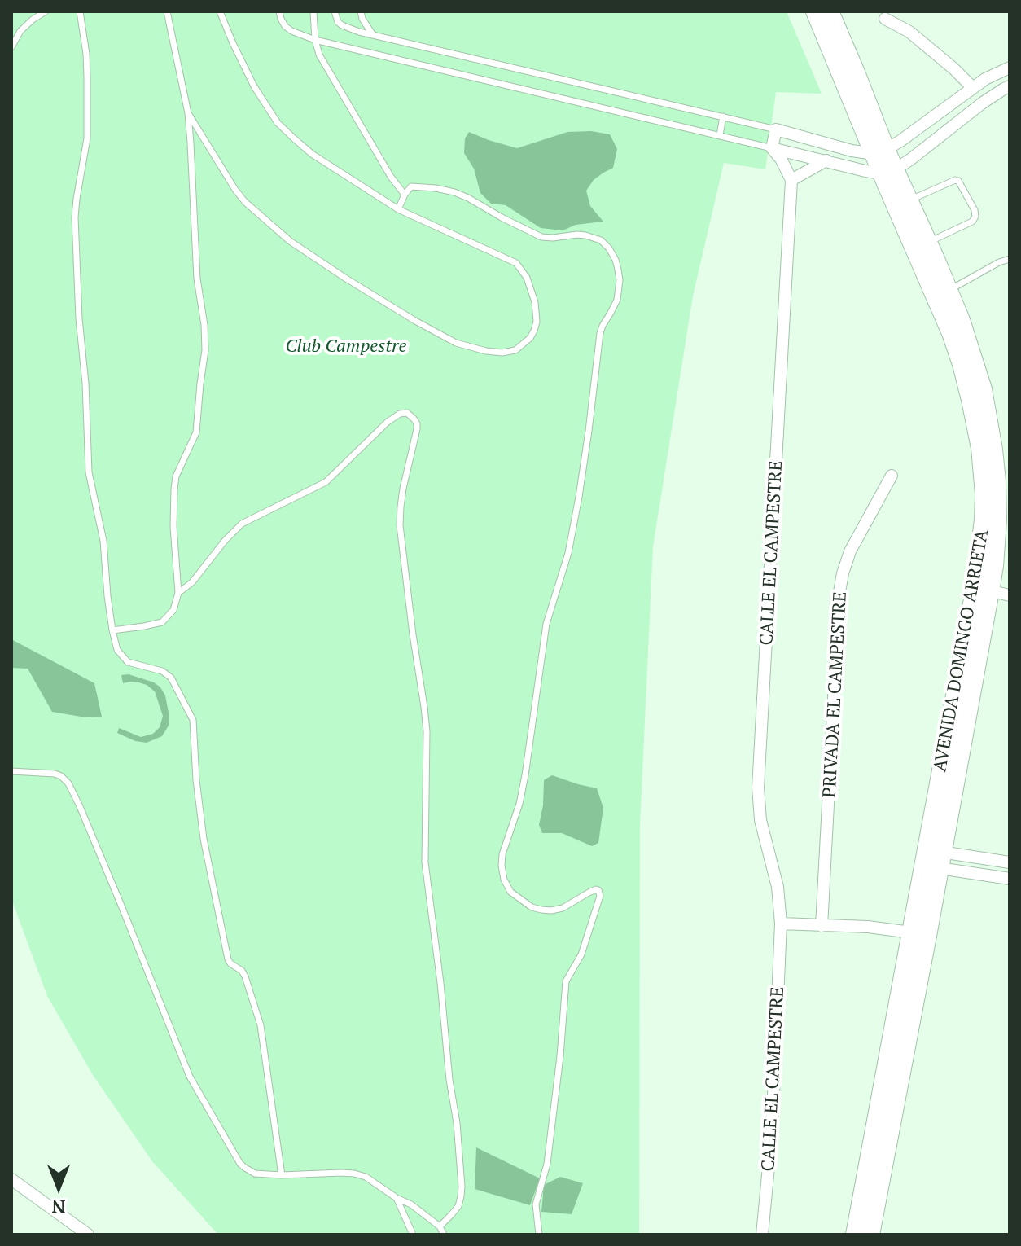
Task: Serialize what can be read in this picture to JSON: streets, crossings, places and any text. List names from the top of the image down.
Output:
{
  "streets": {
    "main road": ["AVENIDA DOMINGO ARRIETA"],
    "street": ["CALLE EL CAMPESTRE", "PRIVADA EL CAMPESTRE"]
  },
  "parks": ["Club Campestre"],
  "north": "bottom"
}
